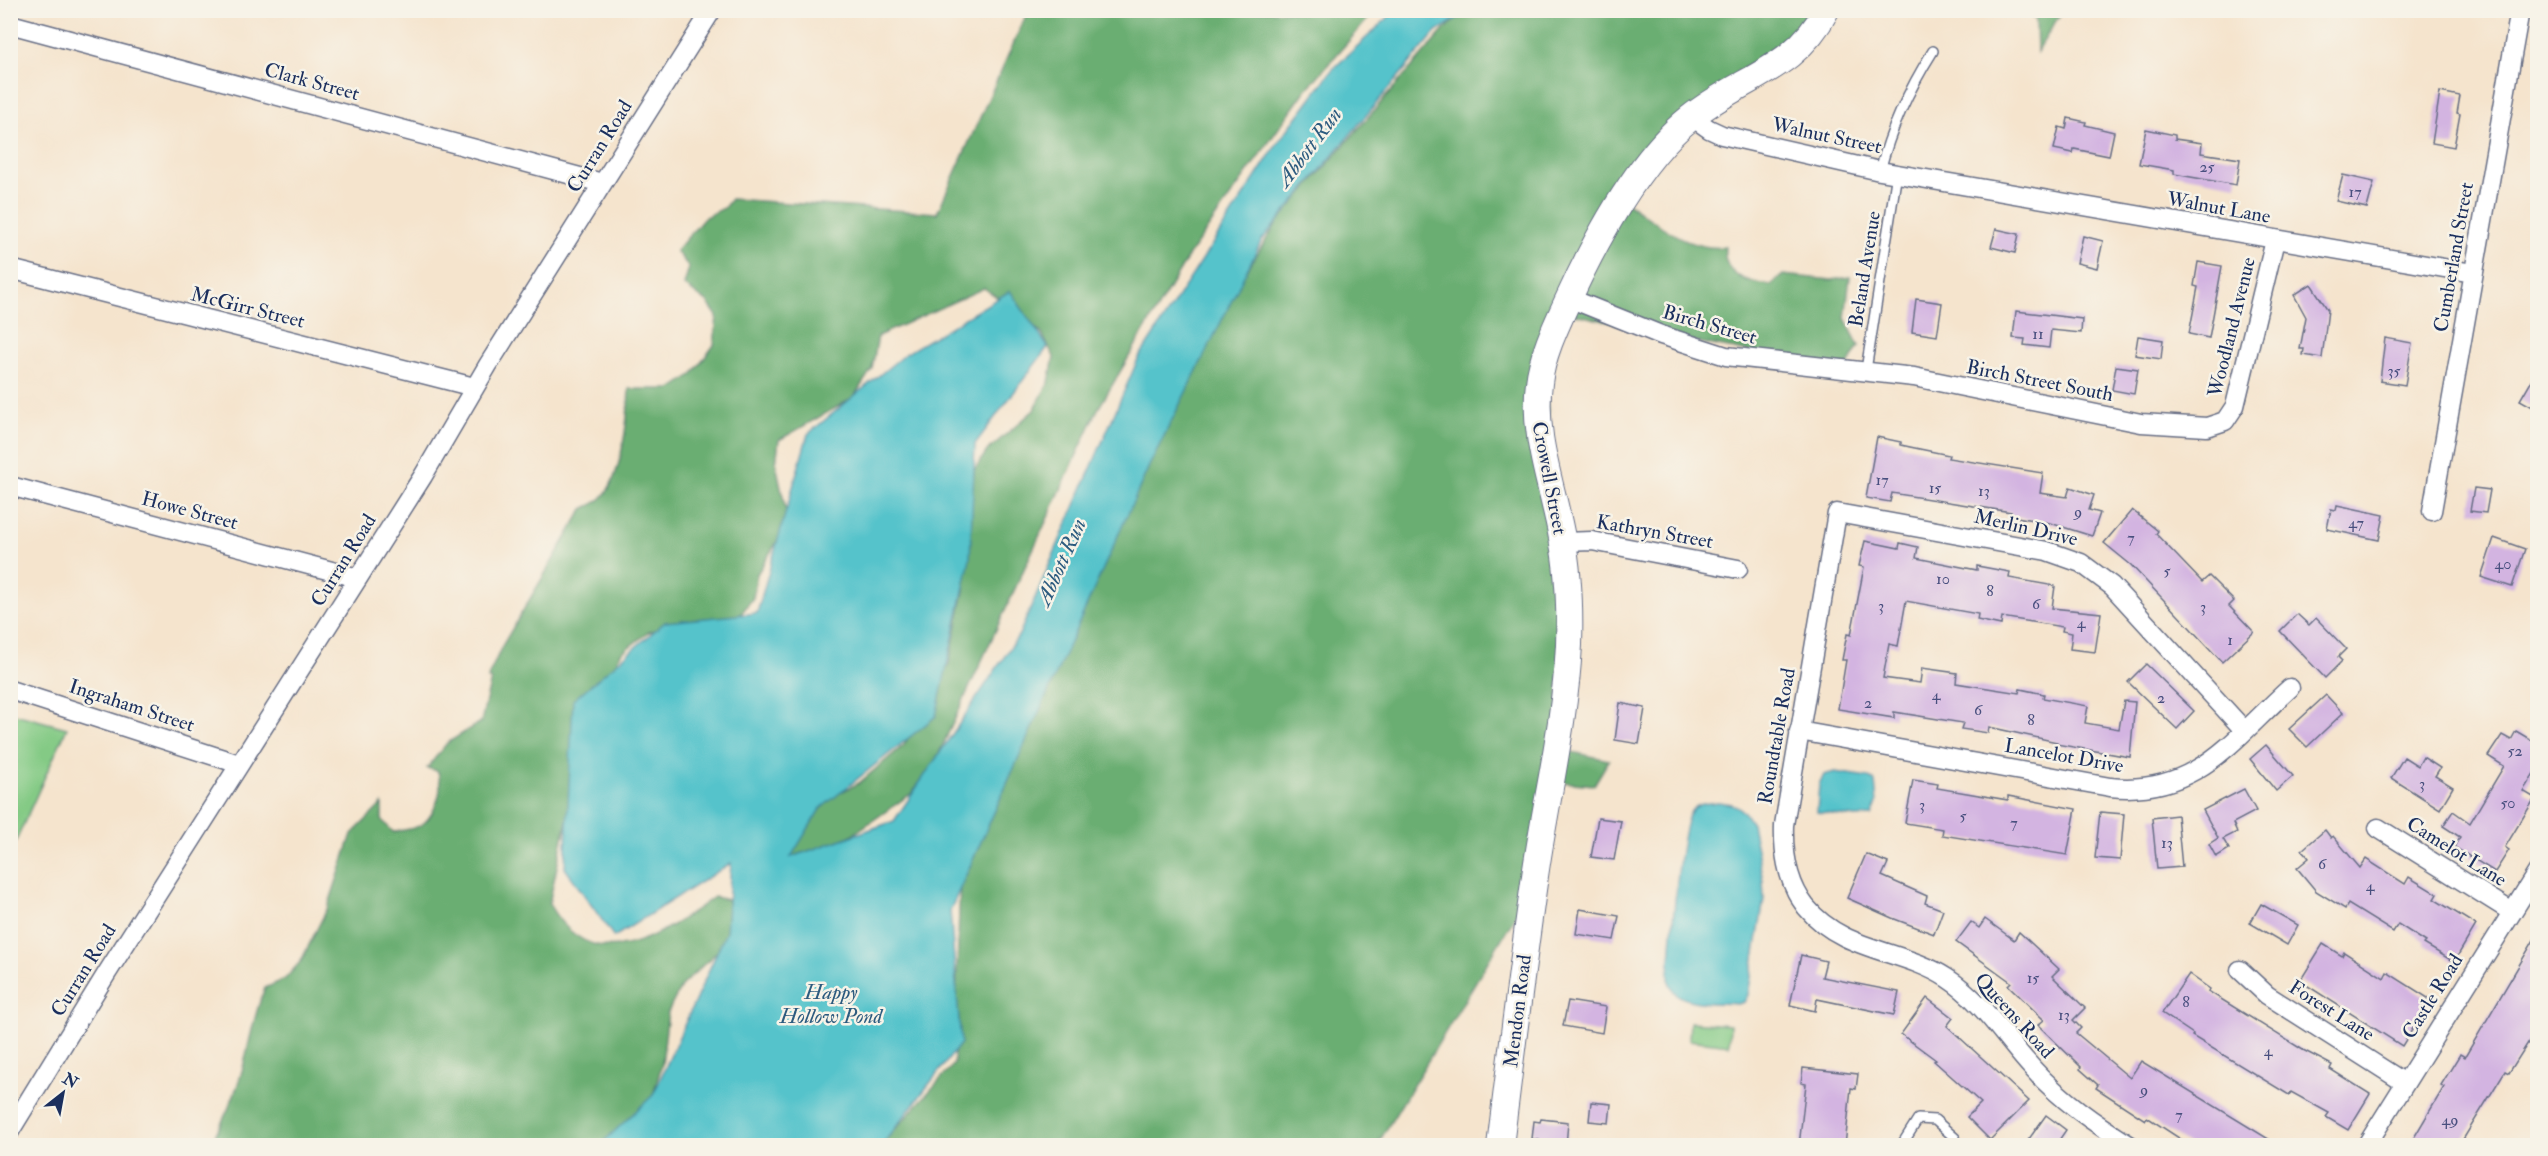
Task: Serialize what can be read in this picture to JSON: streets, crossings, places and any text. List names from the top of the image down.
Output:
{
  "streets": {
    "street": [
      "Clark Street",
      "Walnut Street",
      "Curran Road",
      "Walnut Lane",
      "Cumberland Street",
      "McGirr Street",
      "Birch Street",
      "Woodland Avenue",
      "Birch Street South",
      "Crowell Street",
      "Howe Street",
      "Merlin Drive",
      "Kathryn Street",
      "Ingraham Street",
      "Roundtable Road",
      "Lancelot Drive",
      "Camelot Lane",
      "Castle Road",
      "Forest Lane",
      "Mendon Road",
      "Queens Road"
    ],
    "lane": ["Beland Avenue"]
  },
  "crossings": [
    ["Clark Street", "Curran Road"],
    ["Walnut Street", "Walnut Lane"],
    ["Walnut Street", "Beland Avenue"],
    ["Walnut Street", "Crowell Street"],
    ["Curran Road", "McGirr Street"],
    ["Curran Road", "Howe Street"],
    ["Curran Road", "Ingraham Street"],
    ["Walnut Lane", "Cumberland Street"],
    ["Walnut Lane", "Woodland Avenue"],
    ["Beland Avenue", "Birch Street South"],
    ["Birch Street", "Birch Street South"],
    ["Birch Street", "Crowell Street"],
    ["Woodland Avenue", "Birch Street South"],
    ["Crowell Street", "Kathryn Street"],
    ["Crowell Street", "Mendon Road"],
    ["Merlin Drive", "Roundtable Road"],
    ["Merlin Drive", "Lancelot Drive"],
    ["Roundtable Road", "Lancelot Drive"],
    ["Roundtable Road", "Queens Road"],
    ["Camelot Lane", "Castle Road"],
    ["Castle Road", "Forest Lane"]
  ],
  "water": ["Abbott Run", "Happy Hollow Pond"],
  "house_numbers": [
    "25",
    "17",
    "11",
    "35",
    "17",
    "15",
    "13",
    "9",
    "47",
    "7",
    "40",
    "5",
    "10",
    "8",
    "6",
    "3",
    "3",
    "4",
    "1",
    "4",
    "2",
    "2",
    "6",
    "8",
    "52",
    "3",
    "50",
    "3",
    "5",
    "7",
    "13",
    "6",
    "4",
    "15",
    "8",
    "13",
    "4",
    "9",
    "7",
    "49"
  ],
  "north": "top right"
}
